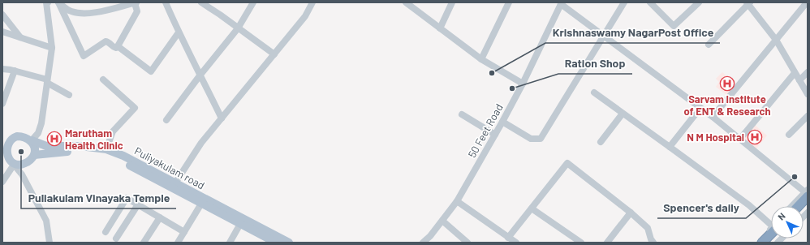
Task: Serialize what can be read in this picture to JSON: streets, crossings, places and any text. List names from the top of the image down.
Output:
{
  "streets": {
    "main road": ["Puliyakulam road"],
    "street": ["50 Feet Road"]
  },
  "places": {
    "other": [
      "Krishnaswamy NagarPost Office",
      "Ration Shop",
      "Puliakulam Vinayaka Temple",
      "Spencer's daily"
    ],
    "hospital": ["Sarvam Institute of ENT & Research", "N M Hospital", "Marutham Health Clinic"]
  },
  "north": "top left"
}
